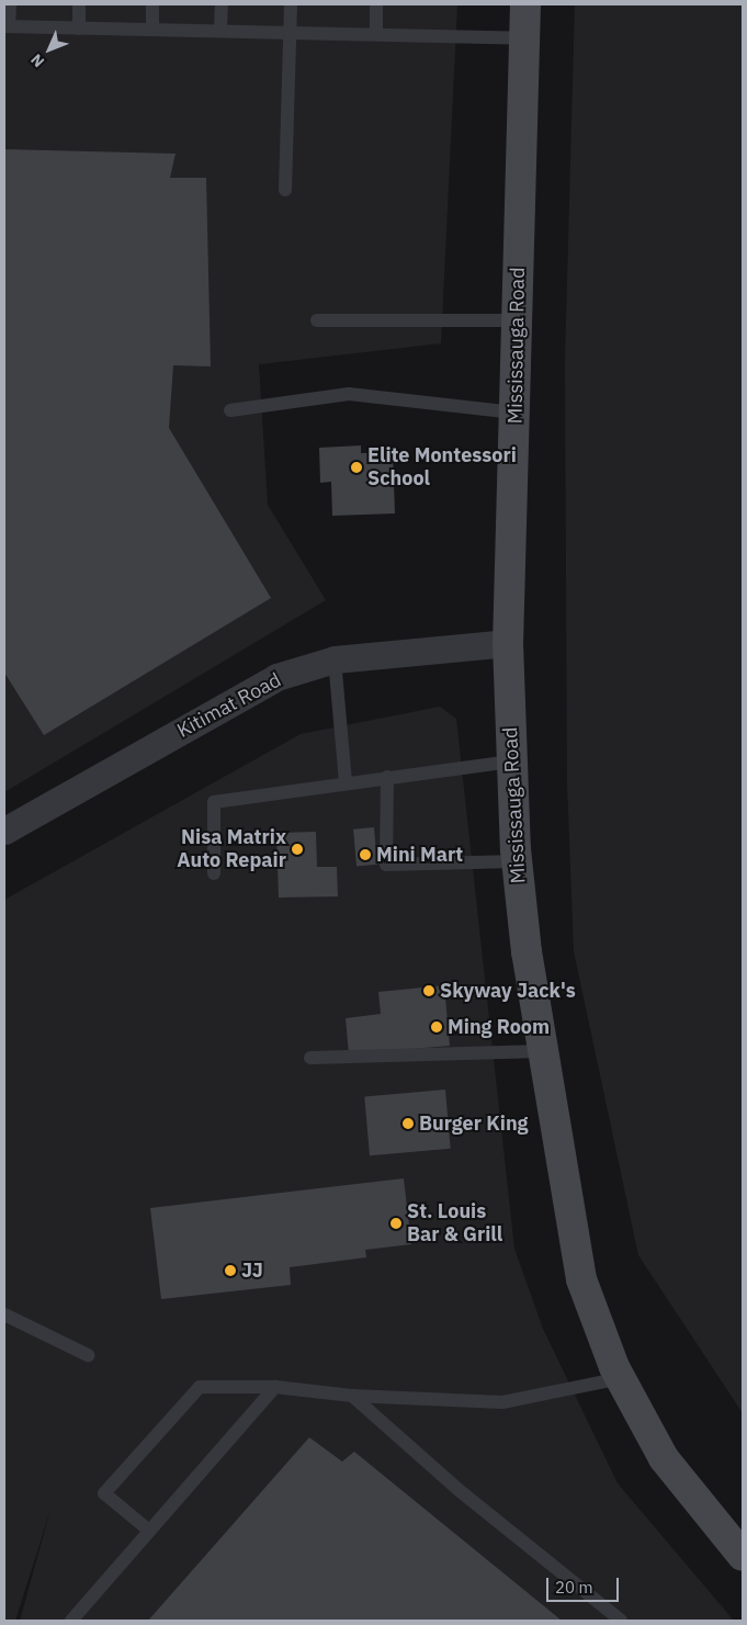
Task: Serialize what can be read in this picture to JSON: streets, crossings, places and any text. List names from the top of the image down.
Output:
{
  "streets": {
    "main road": ["Mississauga Road"],
    "street": ["Kitimat Road"]
  },
  "crossings": [
    ["Mississauga Road", "Kitimat Road"]
  ],
  "places": [
    "Elite Montessori School",
    "Nisa Matrix Auto Repair",
    "Mini Mart",
    "Skyway Jack's",
    "Ming Room",
    "Burger King",
    "St. Louis Bar & Grill",
    "JJ"
  ],
  "scale_bar": "20 m",
  "north": "bottom left"
}
